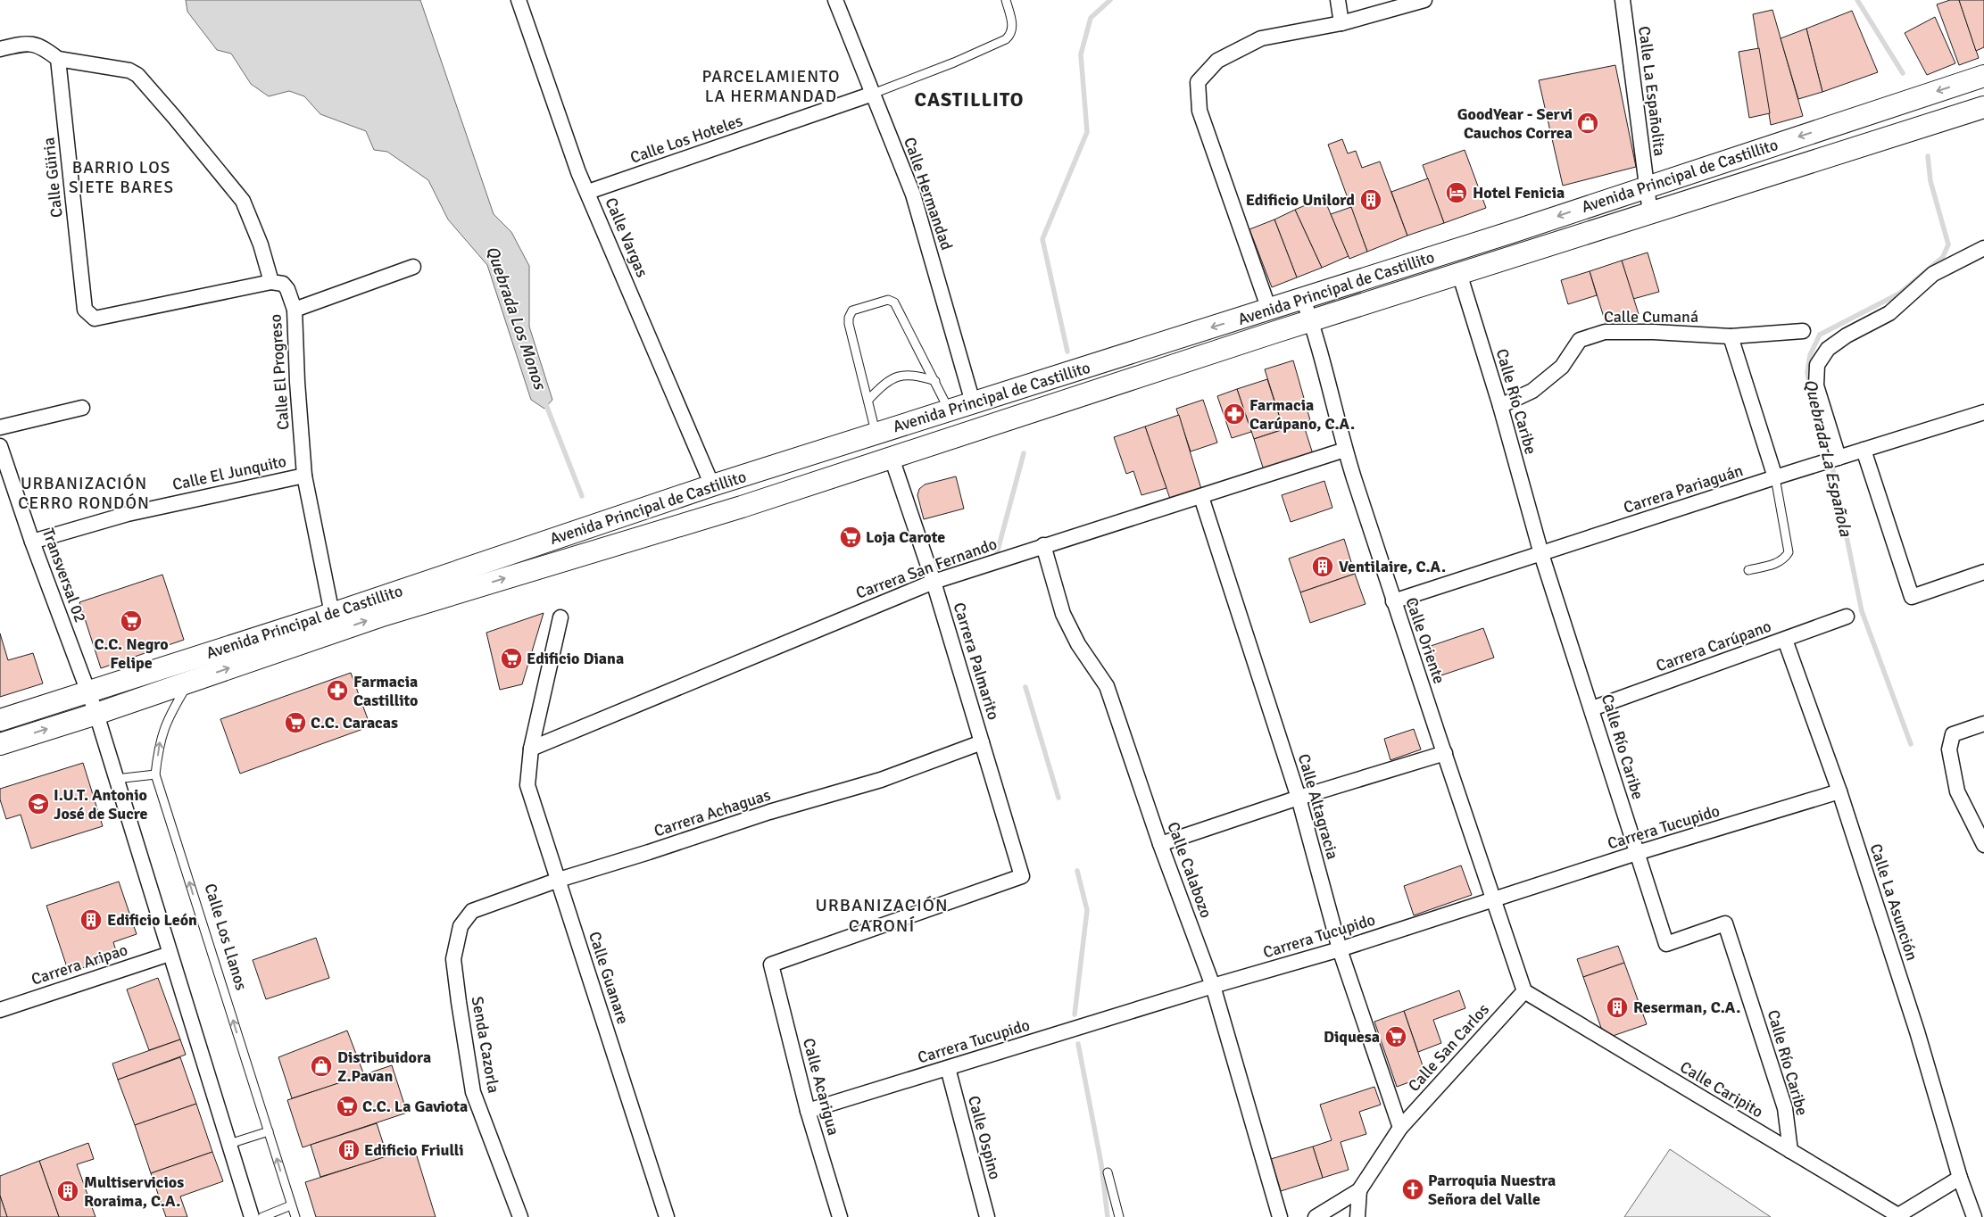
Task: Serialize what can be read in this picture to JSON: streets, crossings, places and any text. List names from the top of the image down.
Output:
{
  "streets": {
    "main road": ["Avenida Principal de Castillito"],
    "street": [
      "Calle La Españolita",
      "Calle Los Hoteles",
      "Calle Güiria",
      "Calle Hermandad",
      "Calle Vargas",
      "Calle Cumaná",
      "Calle El Progreso",
      "Calle Río Caribe",
      "Calle El Junquito",
      "Carrera Pariaguán",
      "Carrera San Fernando",
      "Transversal 02",
      "Calle Oriente",
      "Carrera Carúpano",
      "Carrera Palmarito",
      "Calle Altagracia",
      "Carrera Achaguas",
      "Carrera Tucupido",
      "Calle Calabozo",
      "Calle La Asunción",
      "Carrera Aripao",
      "Calle Guanare",
      "Senda Cazorla",
      "Calle San Carlos",
      "Calle Acarigua",
      "Calle Caripito",
      "Calle Ospino"
    ],
    "lane": ["Calle Los Llanos"]
  },
  "crossings": [
    ["Calle La Españolita", "Avenida Principal de Castillito"],
    ["Calle Los Hoteles", "Calle Hermandad"],
    ["Calle Los Hoteles", "Calle Vargas"],
    ["Avenida Principal de Castillito", "Calle Hermandad"],
    ["Avenida Principal de Castillito", "Calle Vargas"],
    ["Avenida Principal de Castillito", "Calle El Progreso"],
    ["Avenida Principal de Castillito", "Calle Río Caribe"],
    ["Avenida Principal de Castillito", "Transversal 02"],
    ["Avenida Principal de Castillito", "Calle Oriente"],
    ["Avenida Principal de Castillito", "Carrera Palmarito"],
    ["Avenida Principal de Castillito", "Calle Los Llanos"],
    ["Calle Güiria", "Calle El Progreso"],
    ["Calle Cumaná", "Calle Río Caribe"],
    ["Calle El Progreso", "Calle El Junquito"],
    ["Calle Río Caribe", "Carrera Pariaguán"],
    ["Calle Río Caribe", "Carrera Carúpano"],
    ["Calle Río Caribe", "Carrera Tucupido"],
    ["Calle Río Caribe", "Calle Caripito"],
    ["Calle El Junquito", "Transversal 02"],
    ["Carrera Pariaguán", "Calle Oriente"],
    ["Carrera San Fernando", "Calle Oriente"],
    ["Carrera San Fernando", "Carrera Palmarito"],
    ["Carrera San Fernando", "Calle Altagracia"],
    ["Carrera San Fernando", "Calle Calabozo"],
    ["Carrera San Fernando", "Calle Guanare"],
    ["Calle Oriente", "Carrera Tucupido"],
    ["Calle Oriente", "Calle San Carlos"],
    ["Calle Oriente", "Calle Caripito"],
    ["Carrera Carúpano", "Calle La Asunción"],
    ["Carrera Palmarito", "Carrera Achaguas"],
    ["Carrera Palmarito", "Calle Acarigua"],
    ["Calle Altagracia", "Carrera Tucupido"],
    ["Calle Altagracia", "Calle San Carlos"],
    ["Carrera Achaguas", "Calle Guanare"],
    ["Carrera Achaguas", "Senda Cazorla"],
    ["Carrera Tucupido", "Calle Calabozo"],
    ["Carrera Tucupido", "Calle La Asunción"],
    ["Carrera Tucupido", "Calle Acarigua"],
    ["Carrera Tucupido", "Calle Ospino"],
    ["Calle San Carlos", "Calle Caripito"]
  ],
  "one_way": ["Calle Los Llanos"],
  "districts": [
    "PARCELAMIENTO LA HERMANDAD",
    "CASTILLITO",
    "BARRIO LOS SIETE BARES",
    "URBANIZACIÓN CERRO RONDÓN",
    "URBANIZACIÓN CARONÍ"
  ],
  "water": ["Quebrada Los Monos", "Quebrada La Española"],
  "places": {
    "shop": ["GoodYear - Servi Cauchos Correa", "Distribuidora Z.Pavan"],
    "hotel": ["Hotel Fenicia"],
    "building": [
      "Edificio Unilord",
      "Ventilaire, C.A.",
      "Edificio León",
      "Reserman, C.A.",
      "Edificio Friulli",
      "Multiservicios Roraima, C.A."
    ],
    "pharmacy": ["Farmacia Carúpano, C.A.", "Farmacia Castillito"],
    "supermarket": [
      "Loja Carote",
      "C.C. Negro Felipe",
      "Edificio Diana",
      "C.C. Caracas",
      "Diquesa",
      "C.C. La Gaviota"
    ],
    "school or university": ["I.U.T. Antonio José de Sucre"],
    "church": ["Parroquia Nuestra Señora del Valle"]
  }
}
